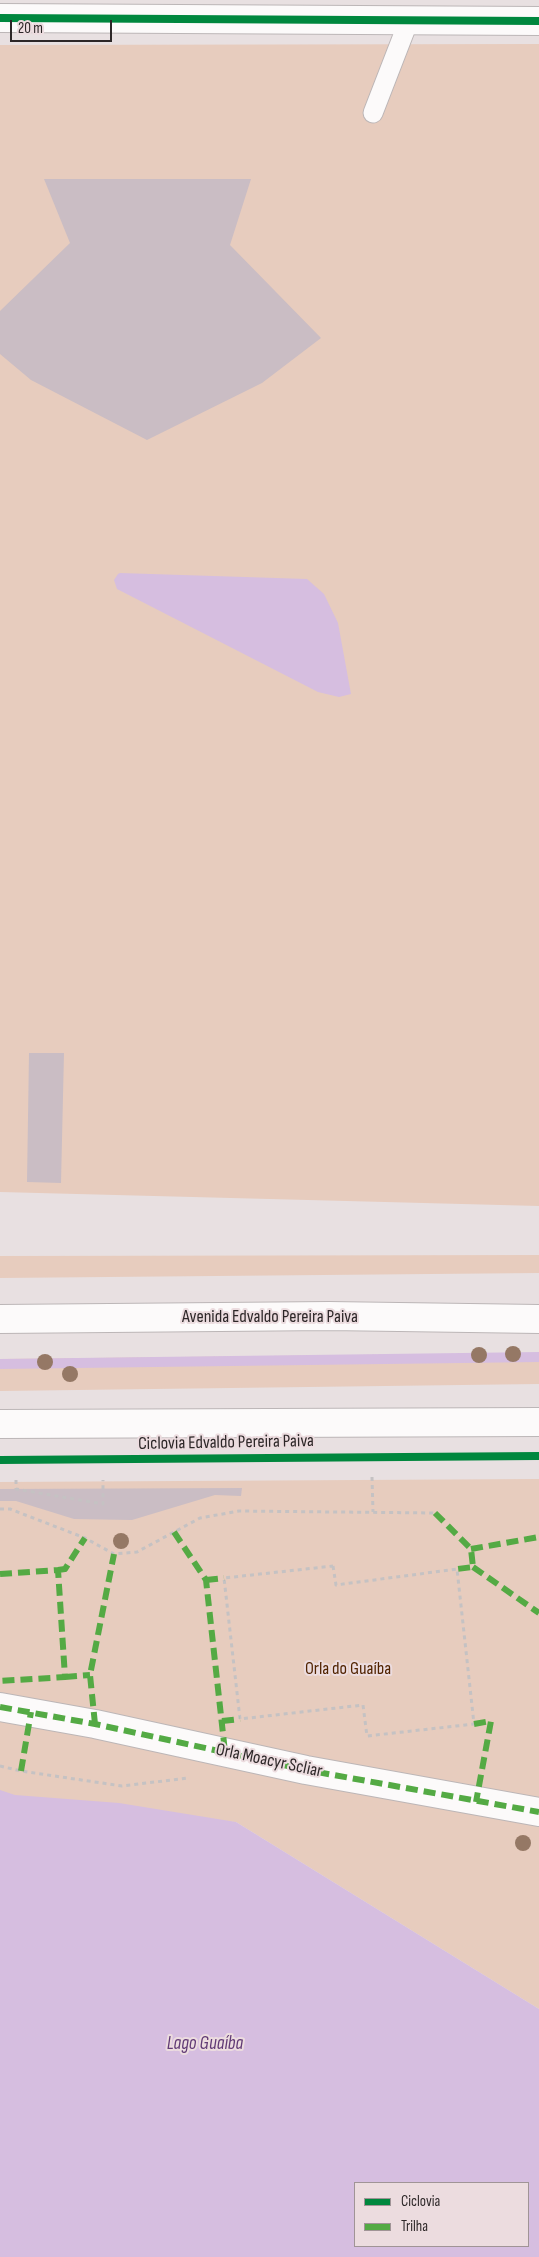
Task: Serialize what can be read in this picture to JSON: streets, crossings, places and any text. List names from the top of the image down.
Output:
{
  "streets": {
    "street": ["Avenida Edvaldo Pereira Paiva", "Orla Moacyr Scliar"],
    "cycle path": ["Ciclovia Edvaldo Pereira Paiva"]
  },
  "water": ["Lago Guaíba"],
  "parks": ["Orla do Guaíba"],
  "legend": ["Ciclovia", "Trilha"],
  "scale_bar": "20 m"
}
